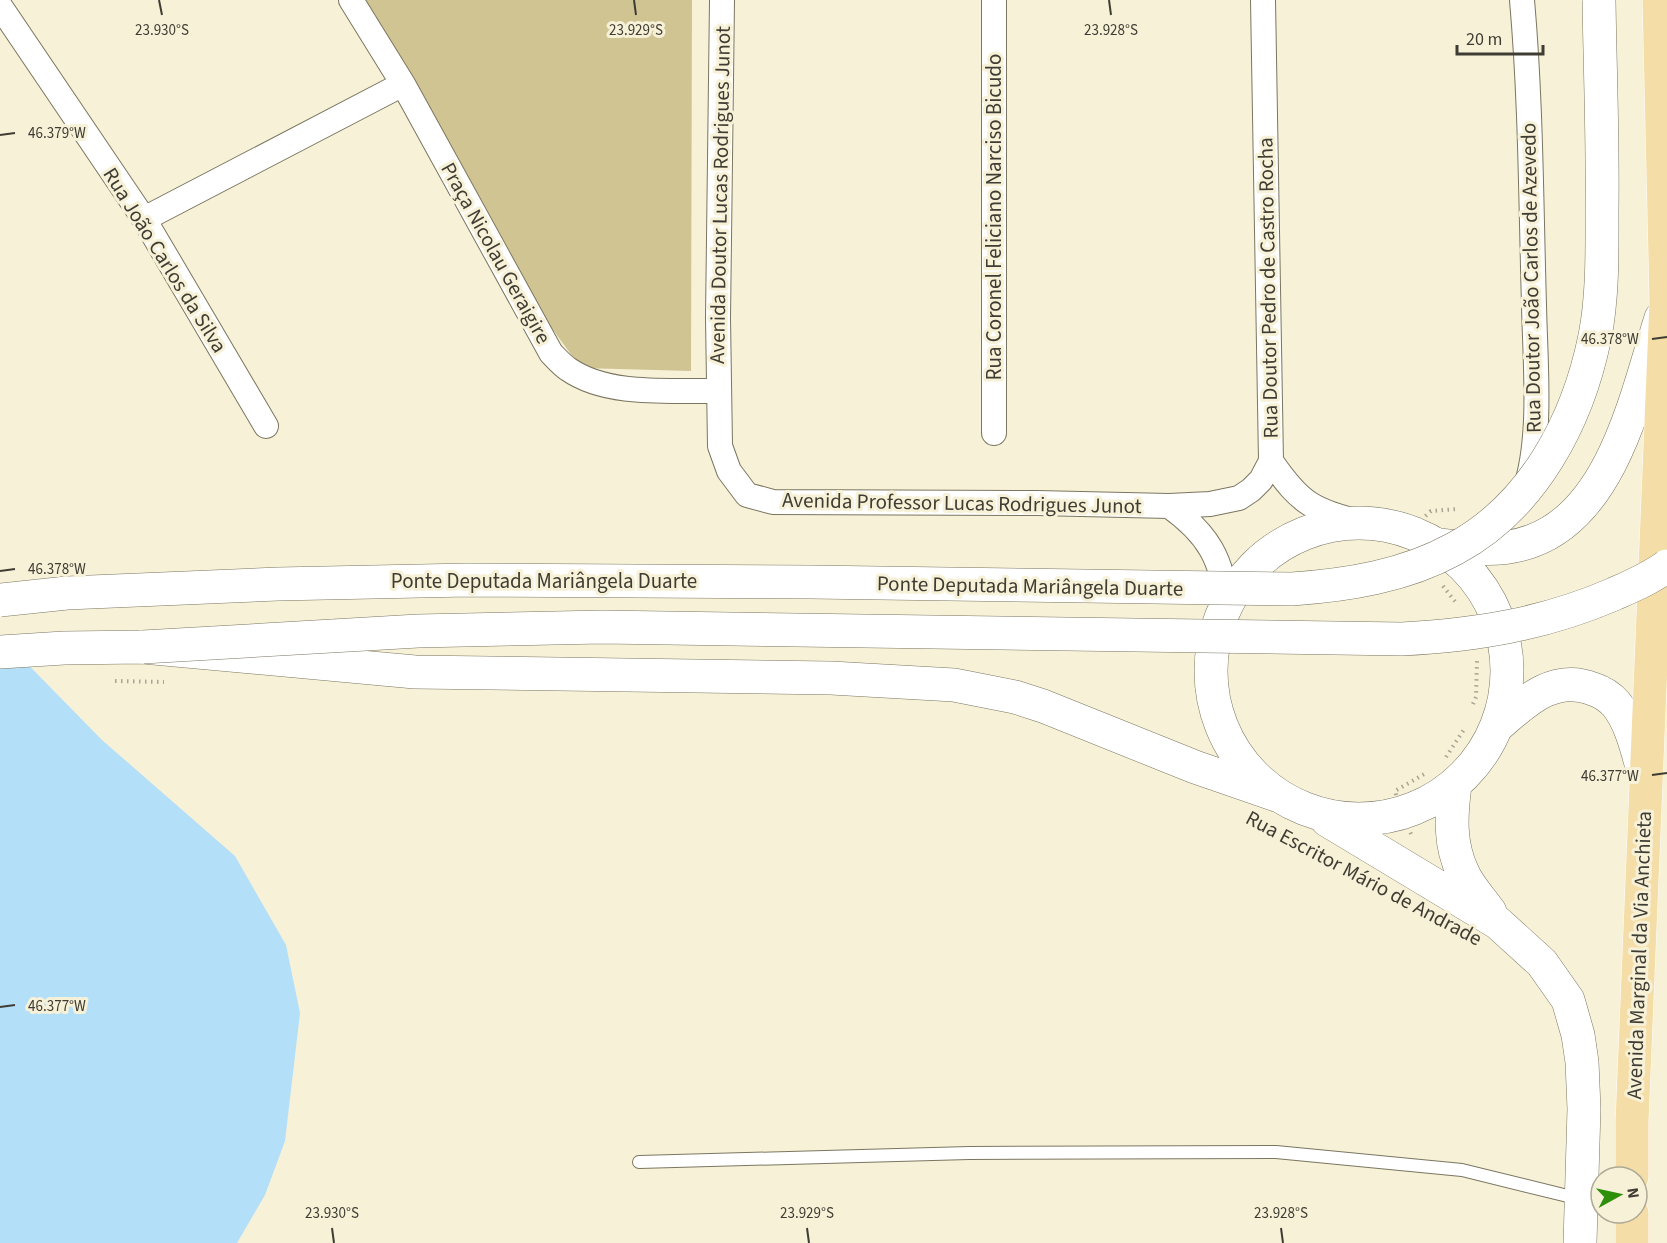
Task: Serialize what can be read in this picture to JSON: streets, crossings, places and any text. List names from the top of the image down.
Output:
{
  "streets": {
    "main road": ["Ponte Deputada Mariângela Duarte", "Rua Escritor Mário de Andrade", "Avenida Marginal da Via Anchieta"],
    "street": [
      "Avenida Doutor Lucas Rodrigues Junot",
      "Rua Coronel Feliciano Narciso Bicudo",
      "Praça Nicolau Geraigire",
      "Rua João Carlos da Silva",
      "Rua Doutor João Carlos de Azevedo",
      "Rua Doutor Pedro de Castro Rocha",
      "Avenida Professor Lucas Rodrigues Junot"
    ]
  },
  "crossings": [
    ["Avenida Doutor Lucas Rodrigues Junot", "Praça Nicolau Geraigire"],
    ["Avenida Doutor Lucas Rodrigues Junot", "Avenida Professor Lucas Rodrigues Junot"],
    ["Praça Nicolau Geraigire", "Avenida Professor Lucas Rodrigues Junot"],
    ["Rua Doutor Pedro de Castro Rocha", "Avenida Professor Lucas Rodrigues Junot"],
    ["Rua Doutor Pedro de Castro Rocha", "Rua Escritor Mário de Andrade"]
  ],
  "scale_bar": "20 m",
  "north": "right",
  "coordinates": [
    "23.930°S",
    "23.929°S",
    "23.928°S",
    "46.379°W",
    "46.378°W",
    "46.377°W"
  ]
}
